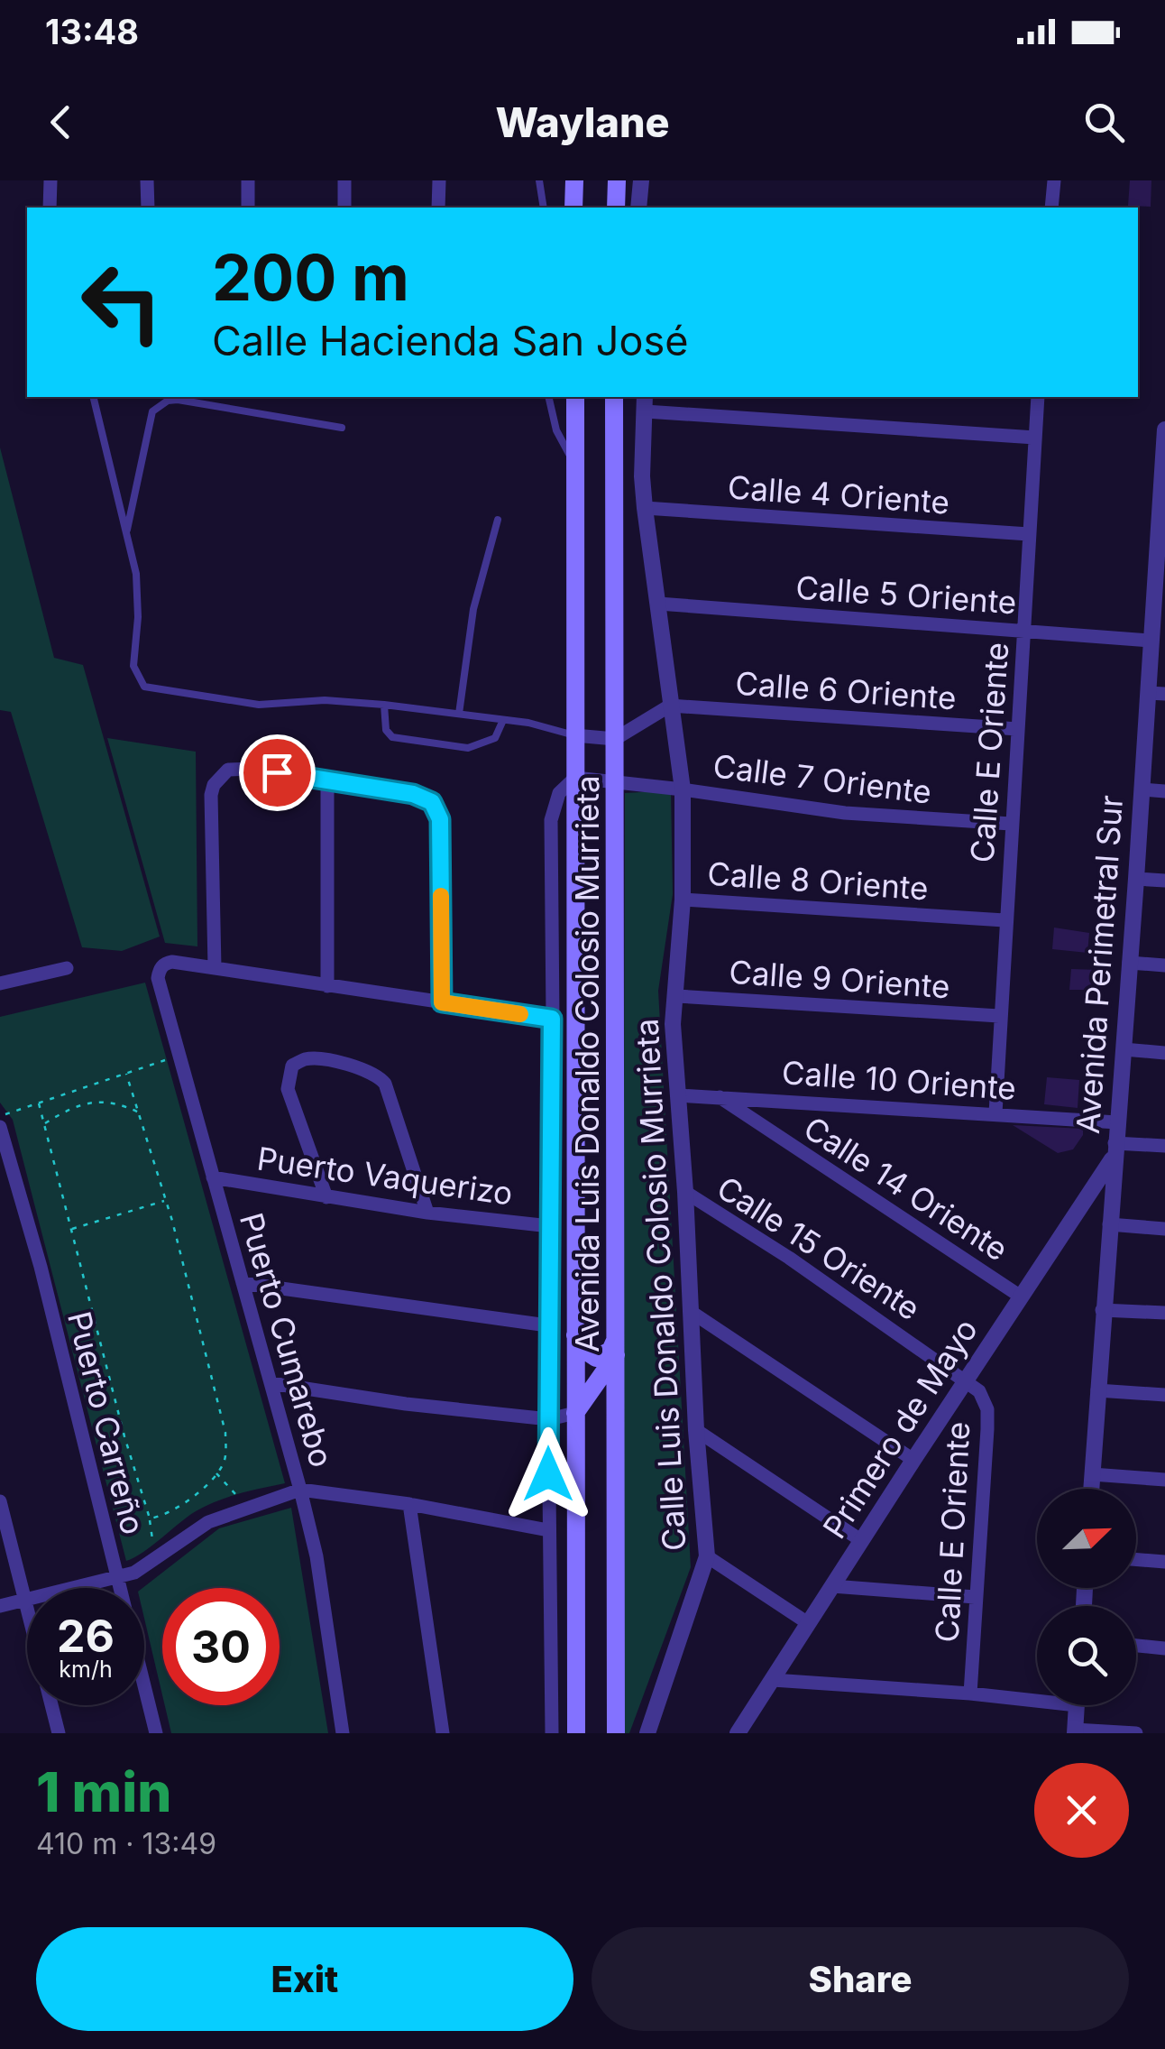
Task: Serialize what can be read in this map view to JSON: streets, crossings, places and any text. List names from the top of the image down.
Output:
{
  "streets": {
    "main road": ["Avenida Luis Donaldo Colosio Murrieta"],
    "street": [
      "Calle 4 Oriente",
      "Calle 5 Oriente",
      "Calle 6 Oriente",
      "Calle E Oriente",
      "Calle 7 Oriente",
      "Calle 8 Oriente",
      "Avenida Perimetral Sur",
      "Calle 9 Oriente",
      "Calle 10 Oriente",
      "Puerto Vaquerizo",
      "Calle 14 Oriente",
      "Calle 15 Oriente",
      "Calle Luis Donaldo Colosio Murrieta",
      "Puerto Cumarebo",
      "Puerto Carreño",
      "Primero de Mayo"
    ]
  },
  "crossings": [
    ["Calle 4 Oriente", "Calle E Oriente"],
    ["Calle 4 Oriente", "Calle Luis Donaldo Colosio Murrieta"],
    ["Calle 5 Oriente", "Calle E Oriente"],
    ["Calle 5 Oriente", "Avenida Perimetral Sur"],
    ["Calle 5 Oriente", "Calle Luis Donaldo Colosio Murrieta"],
    ["Calle 6 Oriente", "Calle E Oriente"],
    ["Calle 6 Oriente", "Calle Luis Donaldo Colosio Murrieta"],
    ["Calle E Oriente", "Calle 7 Oriente"],
    ["Calle E Oriente", "Calle 8 Oriente"],
    ["Calle E Oriente", "Calle 9 Oriente"],
    ["Calle E Oriente", "Calle 10 Oriente"],
    ["Calle E Oriente", "Calle 15 Oriente"],
    ["Calle E Oriente", "Primero de Mayo"],
    ["Calle 7 Oriente", "Avenida Luis Donaldo Colosio Murrieta"],
    ["Calle 7 Oriente", "Calle Luis Donaldo Colosio Murrieta"],
    ["Calle 8 Oriente", "Calle Luis Donaldo Colosio Murrieta"],
    ["Avenida Perimetral Sur", "Calle 10 Oriente"],
    ["Avenida Perimetral Sur", "Primero de Mayo"],
    ["Calle 9 Oriente", "Calle Luis Donaldo Colosio Murrieta"],
    ["Calle 10 Oriente", "Calle 14 Oriente"],
    ["Calle 10 Oriente", "Calle Luis Donaldo Colosio Murrieta"],
    ["Puerto Vaquerizo", "Puerto Cumarebo"],
    ["Calle 14 Oriente", "Primero de Mayo"],
    ["Calle 15 Oriente", "Calle Luis Donaldo Colosio Murrieta"],
    ["Calle 15 Oriente", "Primero de Mayo"]
  ],
  "north": "top right",
  "page": {
    "status": "13:48",
    "header": "Waylane",
    "turn": ["200 m", "Calle Hacienda San José"],
    "speed": "26 km/h",
    "limit": "30",
    "heading": ["1 min", "410 m · 13:49"],
    "buttons": ["Exit", "Share"]
  }
}
